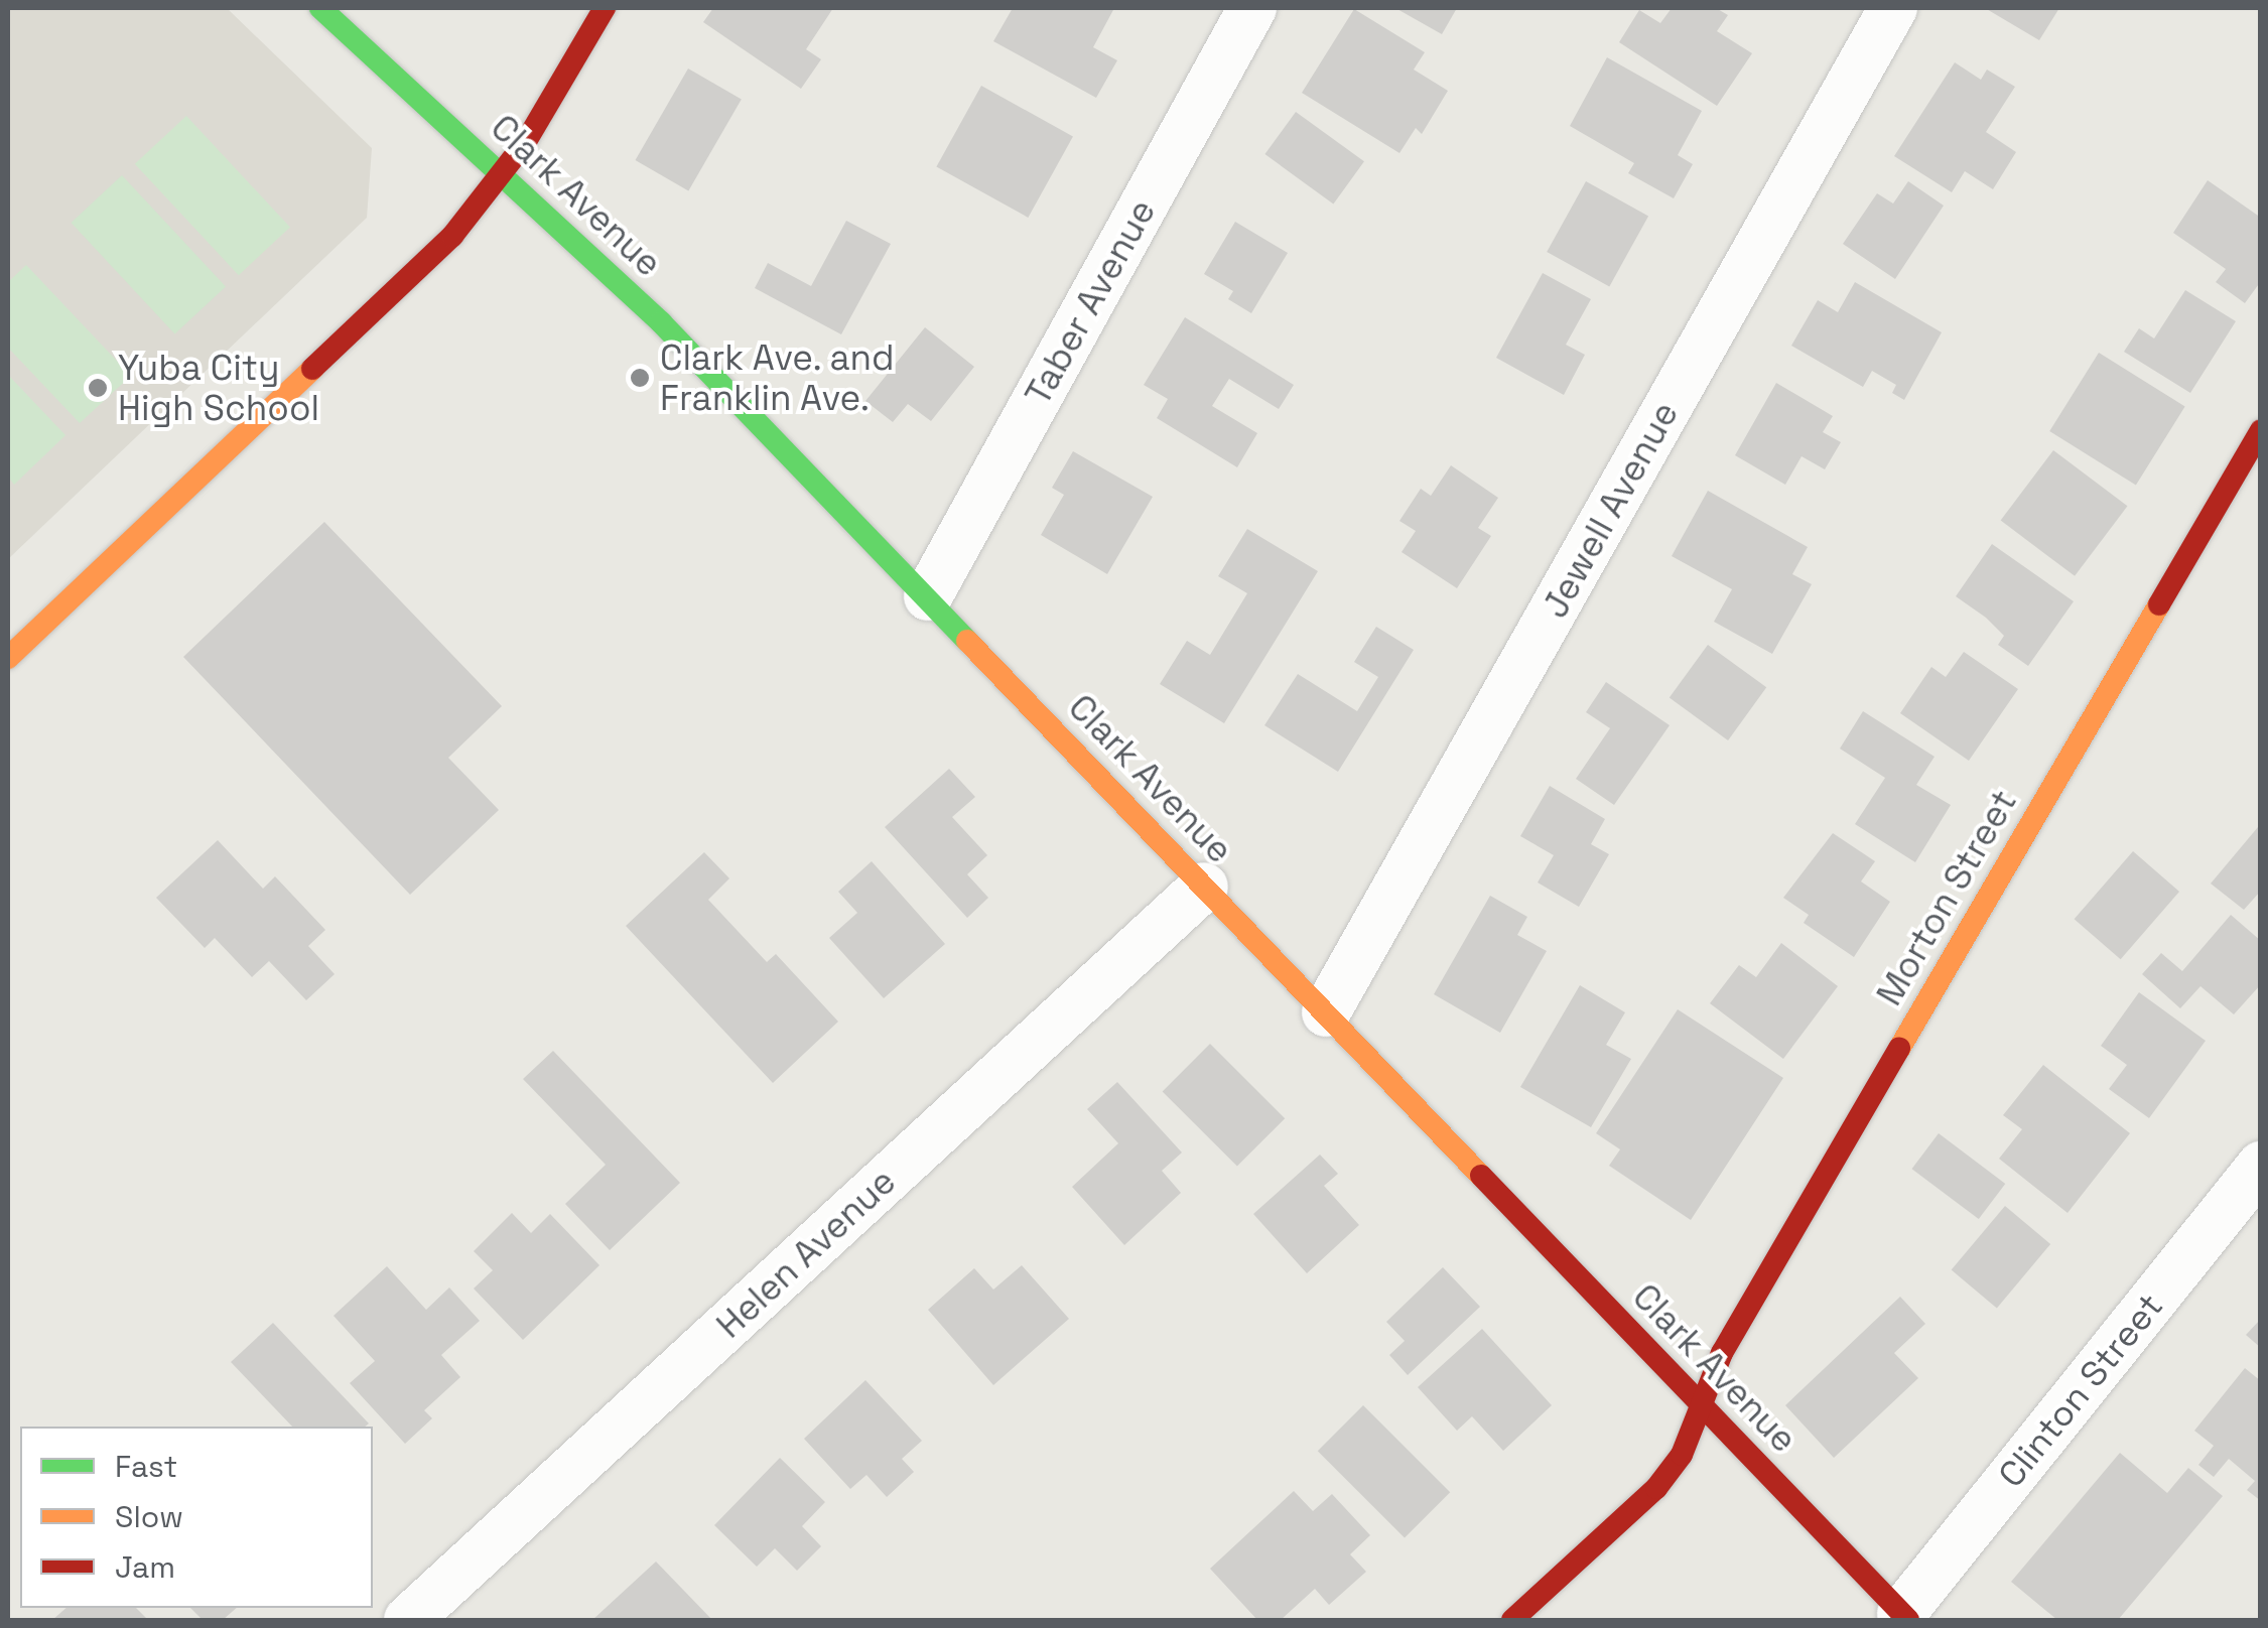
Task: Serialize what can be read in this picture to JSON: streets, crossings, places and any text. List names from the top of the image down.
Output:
{
  "streets": {
    "street": [
      "Clark Avenue",
      "Taber Avenue",
      "Jewell Avenue",
      "Morton Street",
      "Helen Avenue",
      "Clinton Street"
    ]
  },
  "crossings": [
    ["Clark Avenue", "Taber Avenue"],
    ["Clark Avenue", "Jewell Avenue"],
    ["Clark Avenue", "Morton Street"],
    ["Clark Avenue", "Helen Avenue"],
    ["Clark Avenue", "Clinton Street"]
  ],
  "places": ["Clark Ave. and Franklin Ave.", "Yuba City High School"],
  "legend": ["Fast", "Slow", "Jam"]
}
